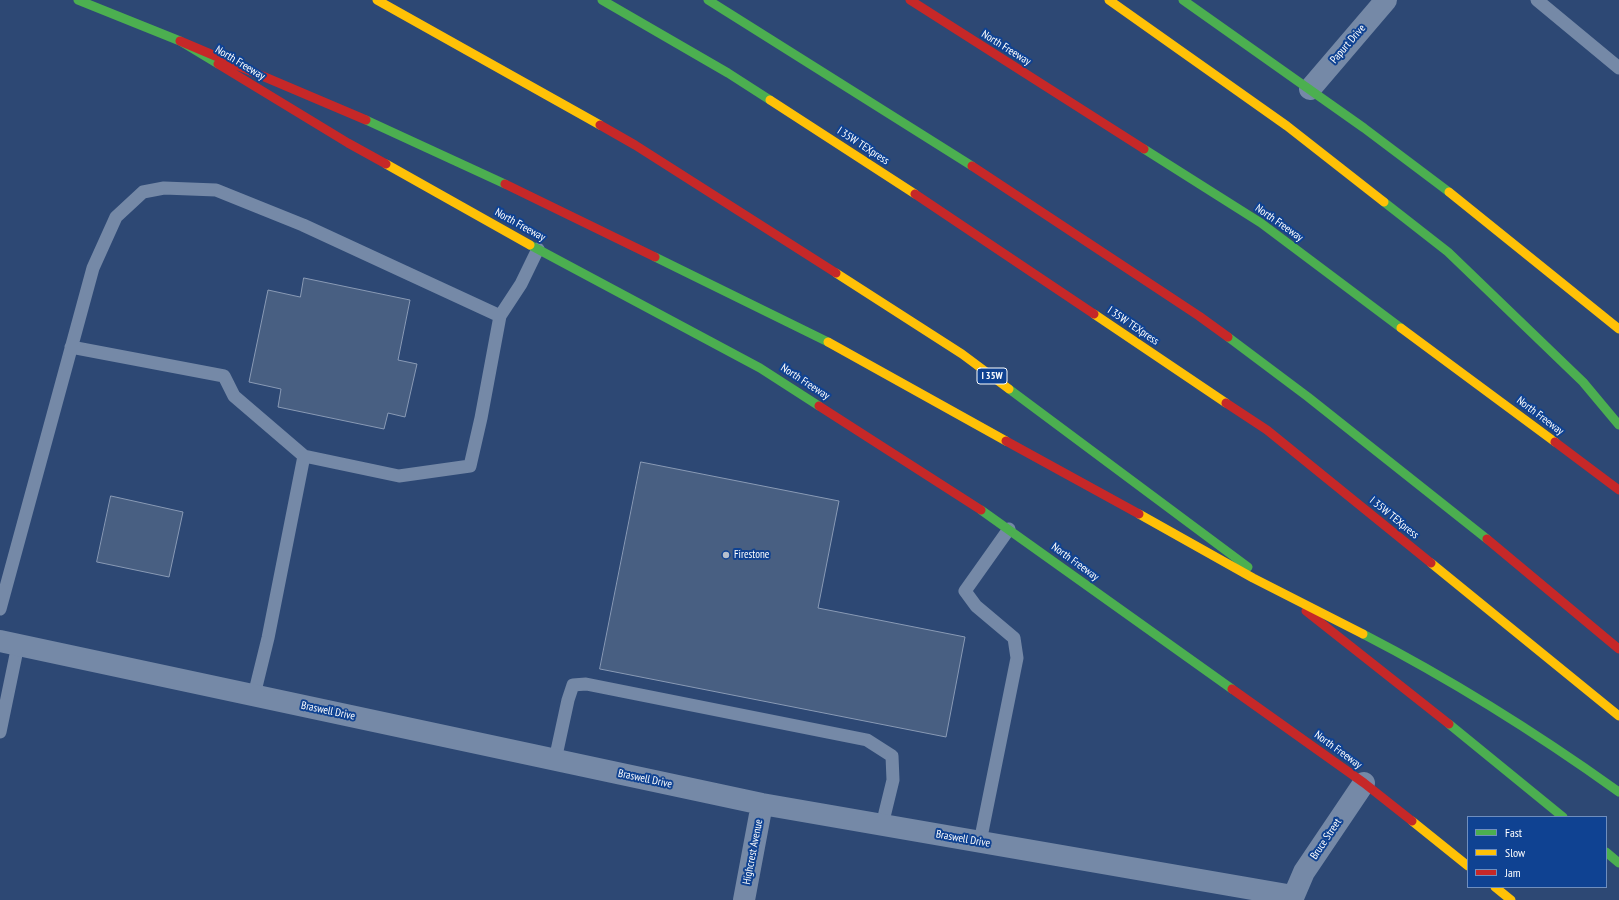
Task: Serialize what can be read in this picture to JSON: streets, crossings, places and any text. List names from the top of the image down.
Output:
{
  "streets": {
    "main road": ["North Freeway", "I 35W TEXpress", "I 35W"],
    "street": [
      "Papurt Drive",
      "Braswell Drive",
      "Bruce Street",
      "Highcrest Avenue"
    ]
  },
  "crossings": [
    ["North Freeway", "Bruce Street"],
    ["Braswell Drive", "Bruce Street"],
    ["Braswell Drive", "Highcrest Avenue"]
  ],
  "places": ["Firestone"],
  "legend": ["Fast", "Slow", "Jam"]
}
